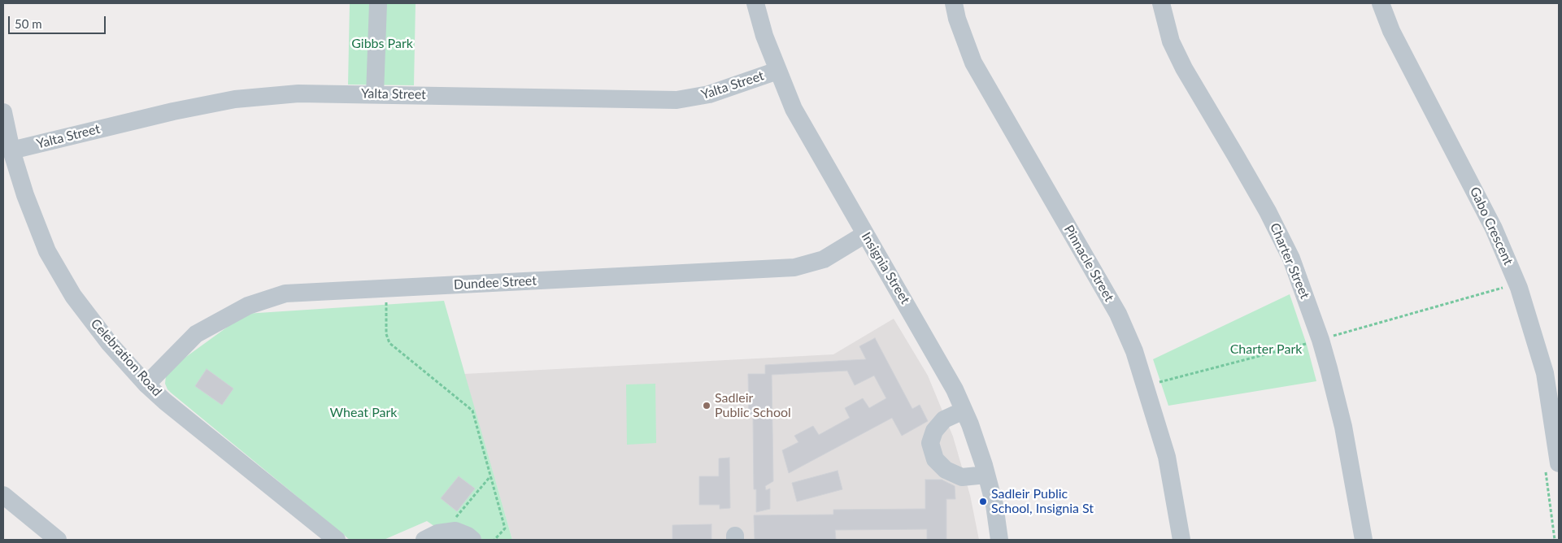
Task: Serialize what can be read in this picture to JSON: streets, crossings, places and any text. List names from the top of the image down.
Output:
{
  "streets": {
    "street": [
      "Yalta Street",
      "Gabo Crescent",
      "Charter Street",
      "Pinnacle Street",
      "Insignia Street",
      "Dundee Street",
      "Celebration Road"
    ]
  },
  "crossings": [
    ["Yalta Street", "Insignia Street"],
    ["Yalta Street", "Celebration Road"],
    ["Insignia Street", "Dundee Street"],
    ["Dundee Street", "Celebration Road"]
  ],
  "parks": ["Gibbs Park", "Charter Park", "Wheat Park"],
  "places": ["Sadleir Public School", "Sadleir Public School, Insignia St"],
  "scale_bar": "50 m"
}
